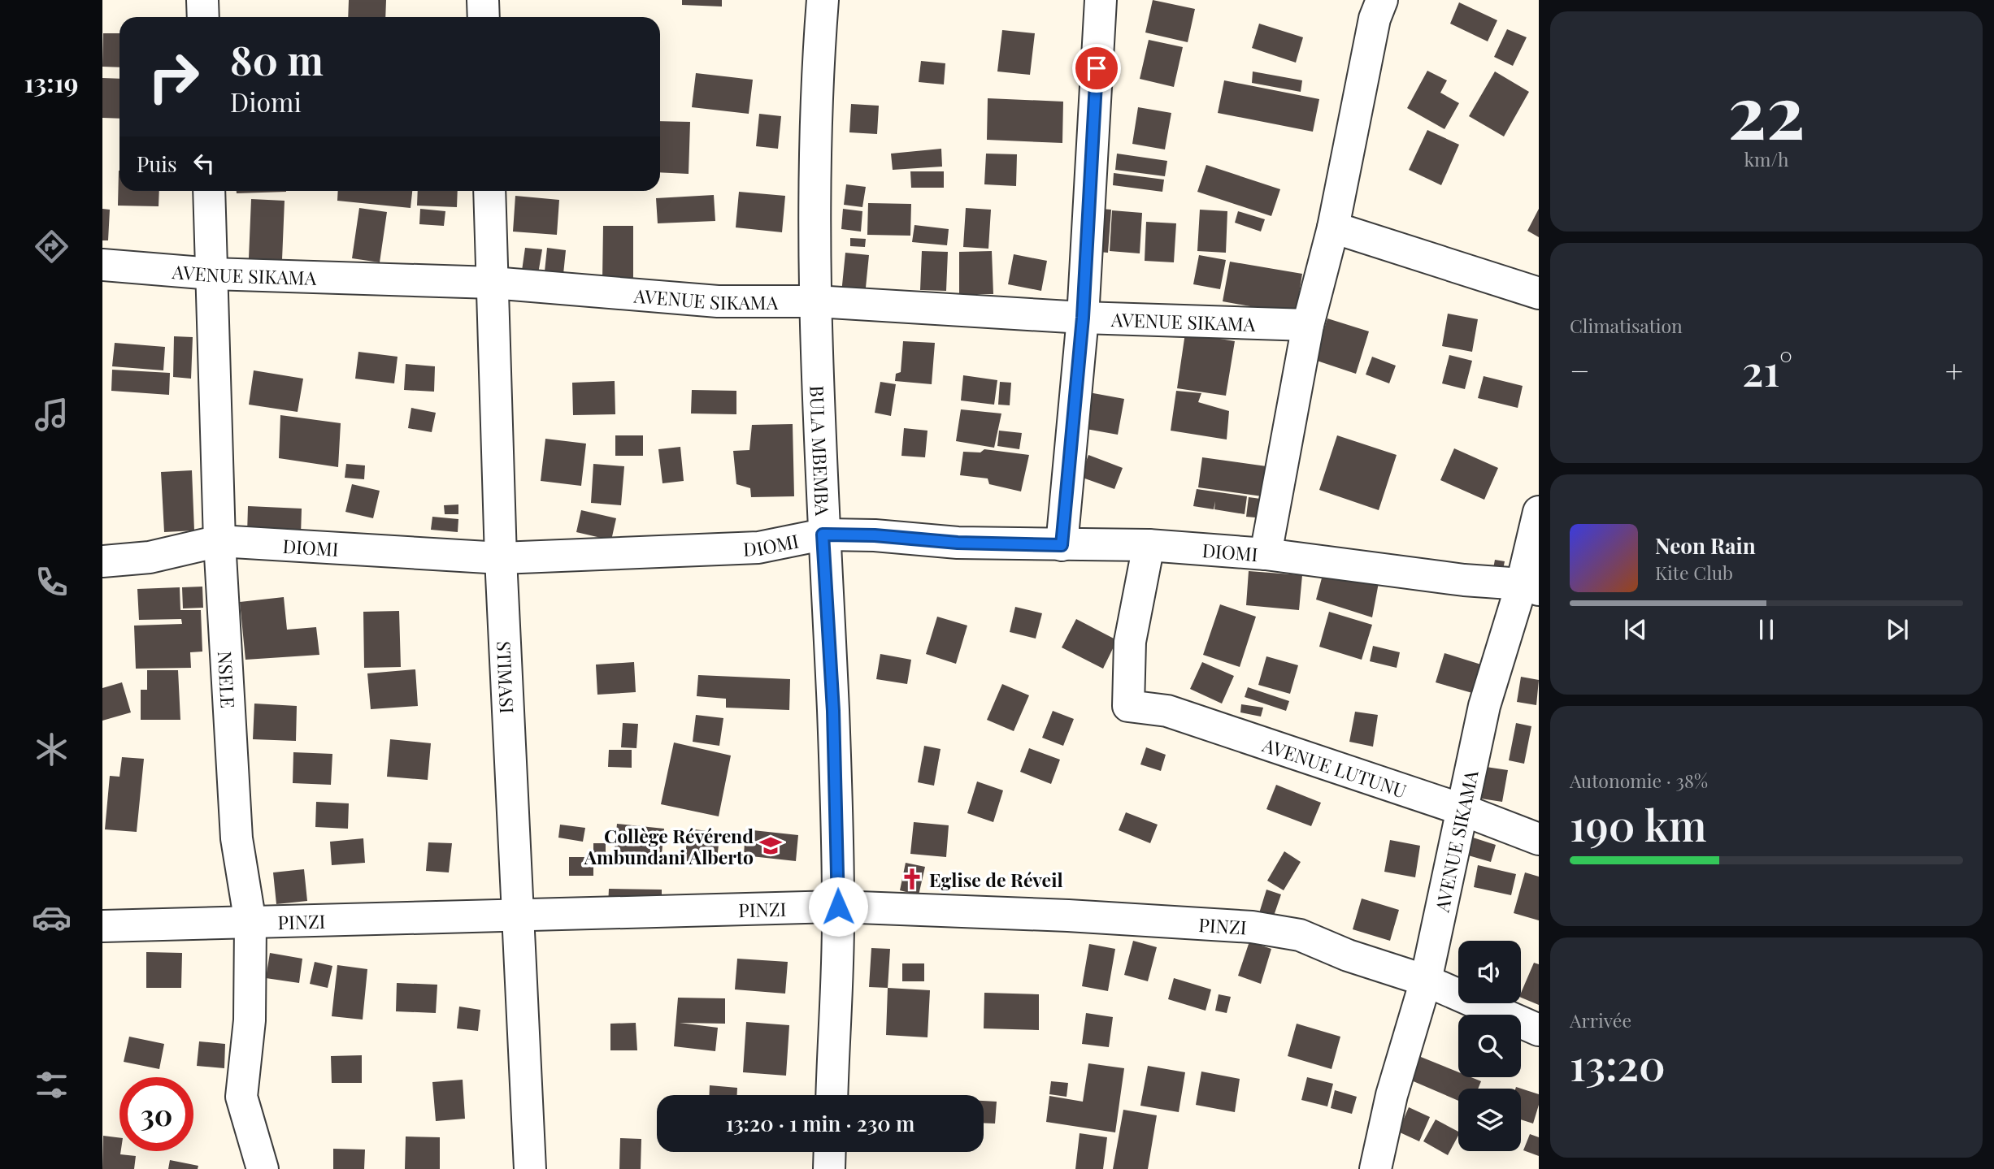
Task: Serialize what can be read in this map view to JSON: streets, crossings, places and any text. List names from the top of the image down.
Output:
{
  "streets": {
    "street": [
      "AVENUE SIKAMA",
      "BULA MBEMBA",
      "DIOMI",
      "STIMASI",
      "NSELE",
      "AVENUE LUTUNU",
      "PINZI"
    ]
  },
  "crossings": [
    ["AVENUE SIKAMA", "BULA MBEMBA"],
    ["AVENUE SIKAMA", "DIOMI"],
    ["AVENUE SIKAMA", "STIMASI"],
    ["AVENUE SIKAMA", "NSELE"],
    ["AVENUE SIKAMA", "AVENUE LUTUNU"],
    ["AVENUE SIKAMA", "PINZI"],
    ["BULA MBEMBA", "DIOMI"],
    ["BULA MBEMBA", "PINZI"],
    ["DIOMI", "STIMASI"],
    ["DIOMI", "NSELE"],
    ["DIOMI", "AVENUE LUTUNU"],
    ["STIMASI", "PINZI"],
    ["NSELE", "PINZI"]
  ],
  "places": {
    "school or university": ["Collège Révérend Ambundani Alberto"],
    "church": ["Eglise de Réveil"]
  },
  "page": {
    "tabs": "13:19",
    "tile": [
      ["22", "km/h"],
      "Climatisation",
      ["Autonomie · 38%", "190 km"],
      ["Arrivée", "13:20"]
    ],
    "turn": ["80 m", "Diomi"],
    "then": "Puis",
    "heat": ["−", "21°", "+"],
    "song": ["Neon Rain", "Kite Club"],
    "limit": "30",
    "trip": "13:20 · 1 min · 230 m"
  }
}
